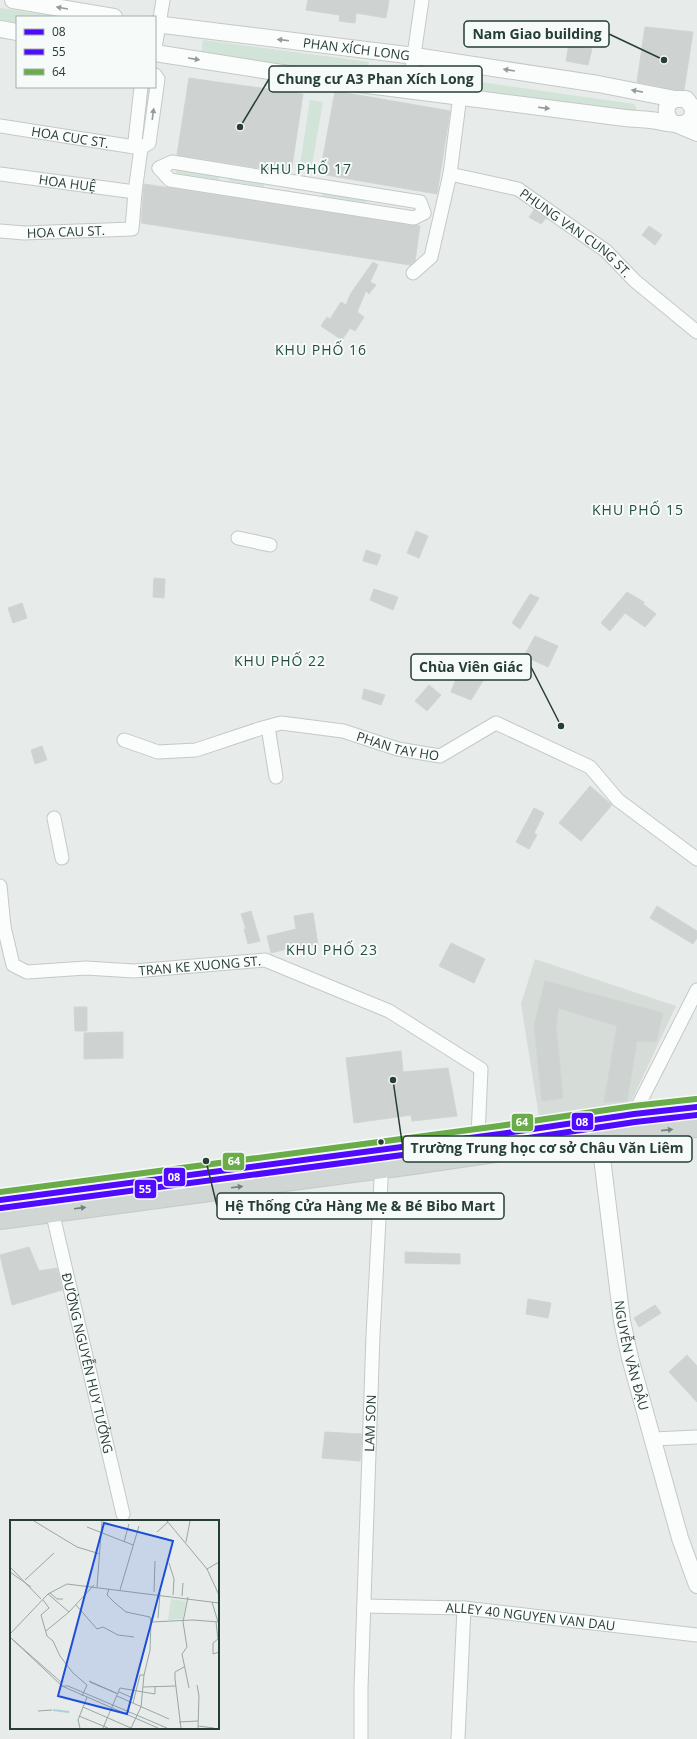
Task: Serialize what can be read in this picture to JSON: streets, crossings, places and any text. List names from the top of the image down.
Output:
{
  "streets": {
    "street": [
      "PHAN XÍCH LONG",
      "HOA CUC ST.",
      "HOA HUỆ",
      "HOA CAU ST.",
      "PHUNG VAN CUNG ST.",
      "PHAN TAY HO",
      "TRAN KE XUONG ST.",
      "NGUYỄN VĂN ĐẬU",
      "ĐƯỜNG NGUYỄN HUY TƯỞNG",
      "LAM SON",
      "ALLEY 40 NGUYEN VAN DAU"
    ]
  },
  "crossings": [
    ["HOA HUỆ", "HOA CAU ST."],
    ["LAM SON", "ALLEY 40 NGUYEN VAN DAU"]
  ],
  "districts": [
    "KHU PHỐ 17",
    "KHU PHỐ 16",
    "KHU PHỐ 15",
    "KHU PHỐ 22",
    "KHU PHỐ 23"
  ],
  "places": [
    "Nam Giao building",
    "Chung cư A3 Phan Xích Long",
    "Chùa Viên Giác",
    "Trường Trung học cơ sở Châu Văn Liêm",
    "Hệ Thống Cửa Hàng Mẹ & Bé Bibo Mart"
  ],
  "lines": ["transit line 64", "transit line 08", "transit line 55"],
  "legend": ["08", "55", "64"]
}
